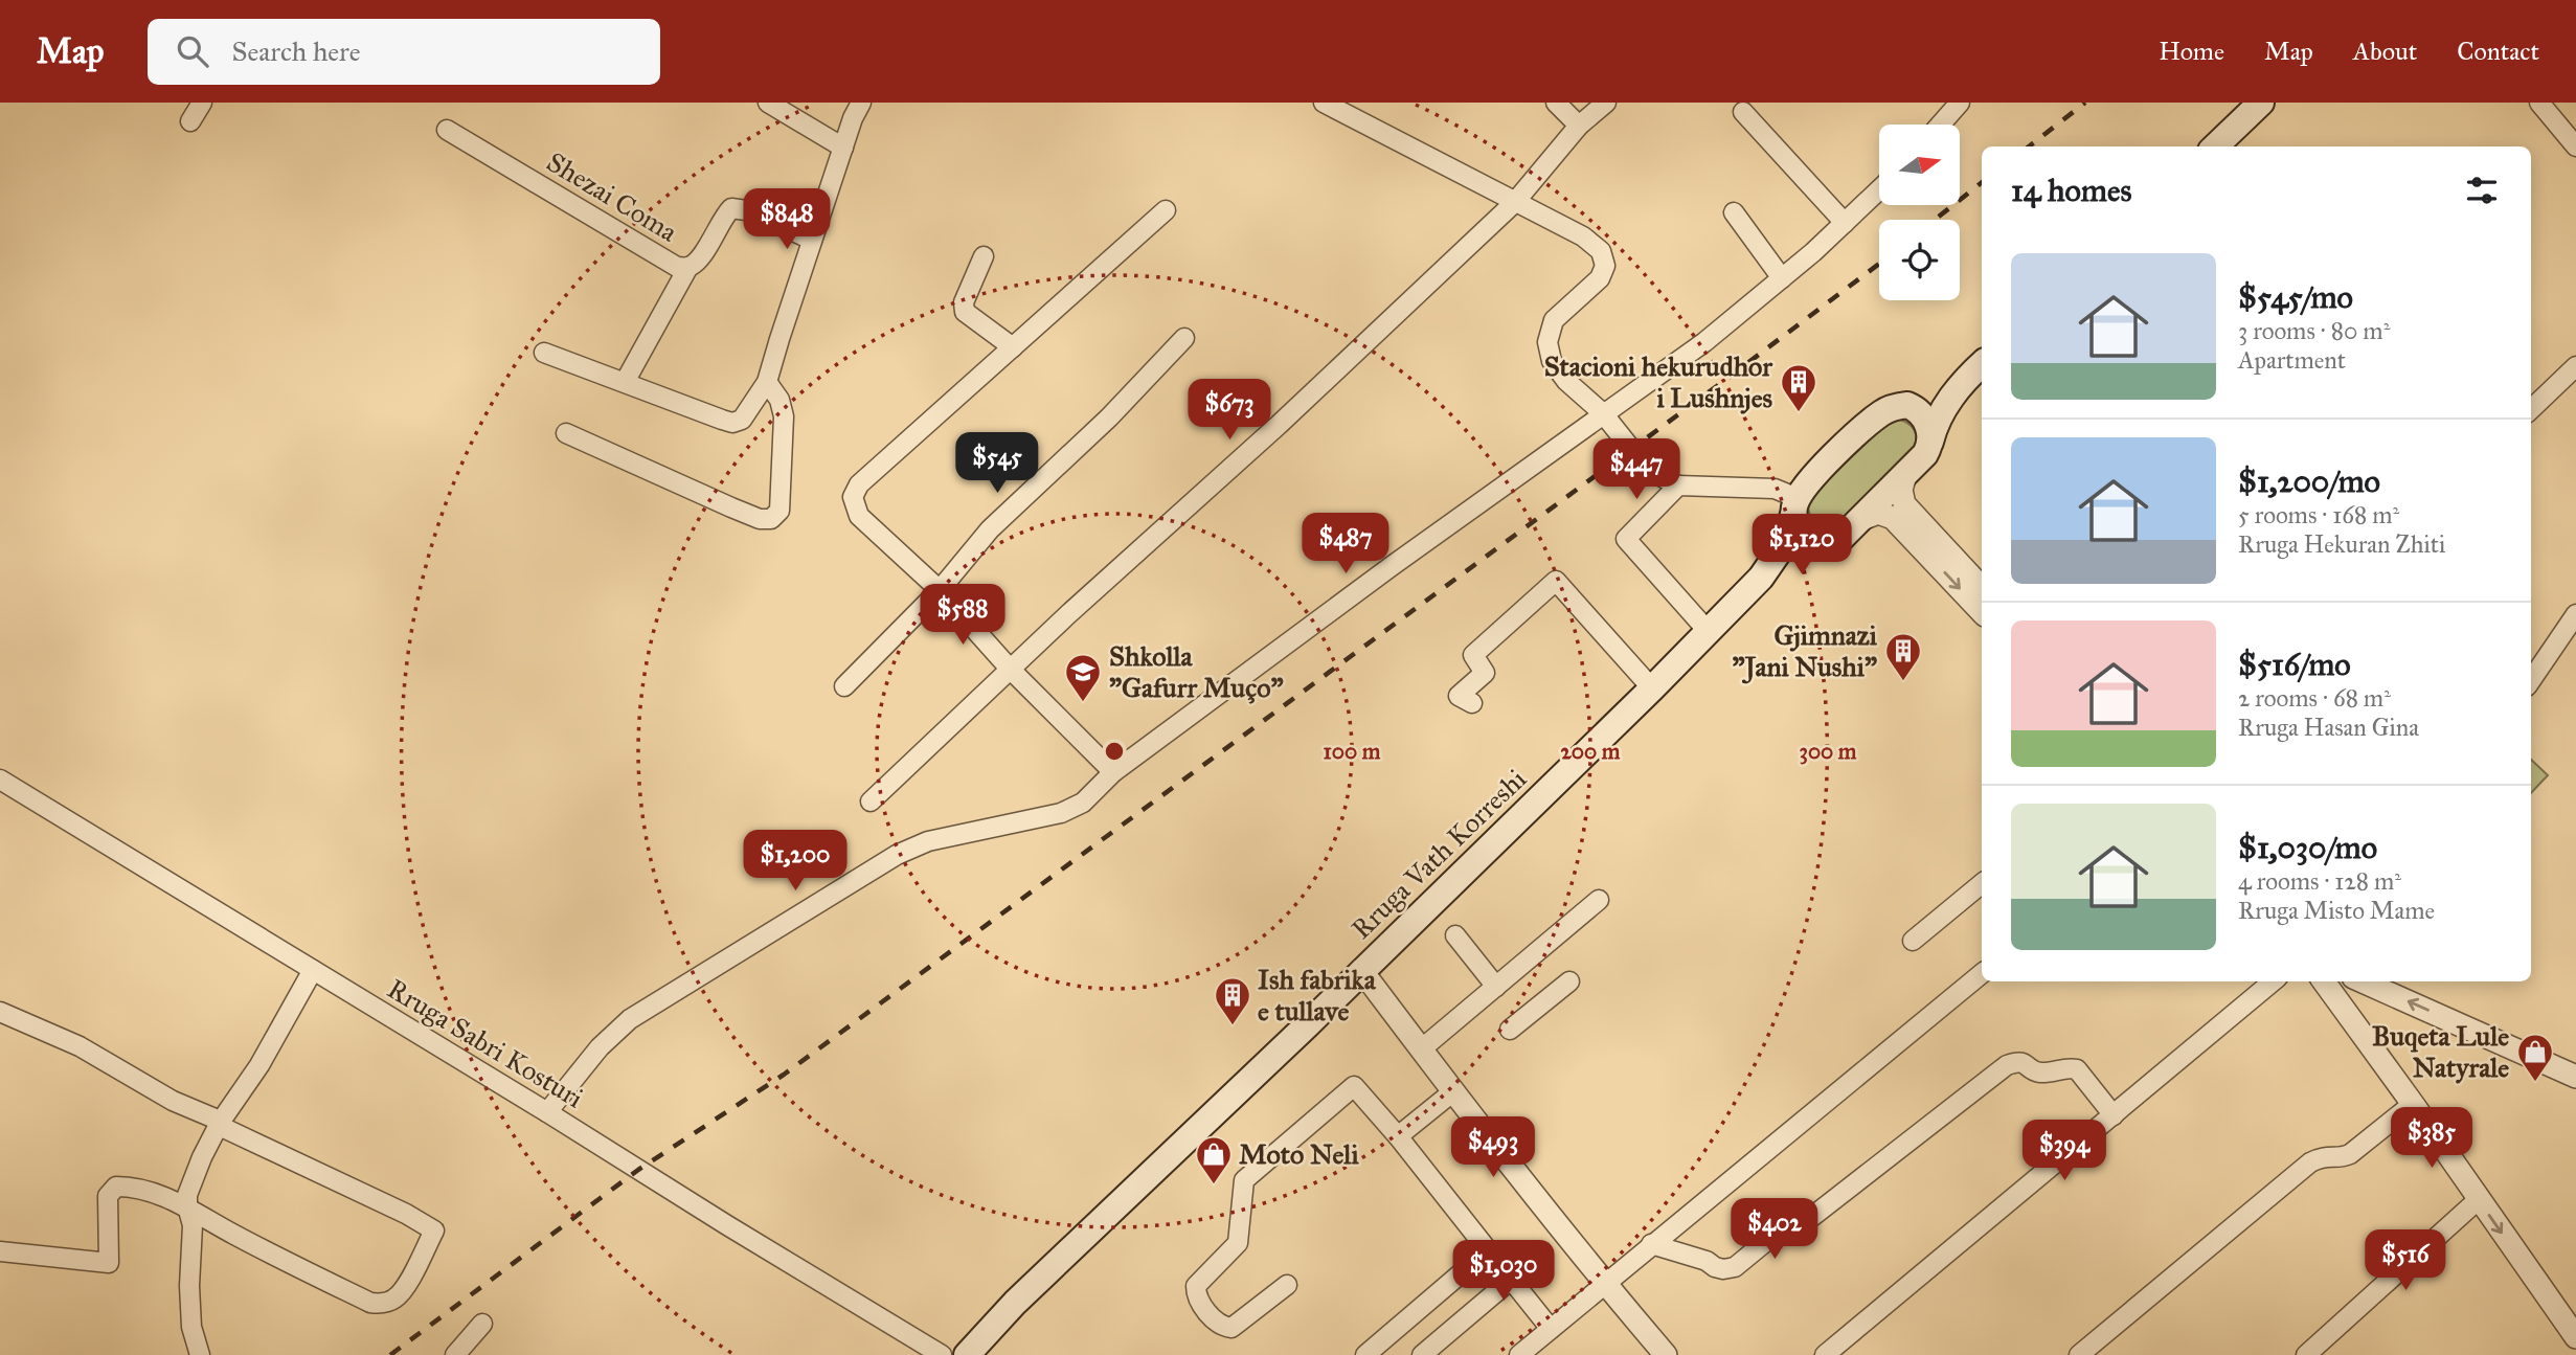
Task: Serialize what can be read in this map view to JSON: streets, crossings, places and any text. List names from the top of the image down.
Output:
{
  "streets": {
    "main road": ["Rruga Vath Korreshi"],
    "street": ["Shezai Coma", "Rruga Sabri Kosturi"]
  },
  "places": {
    "building": ["Stacioni hekurudhor i Lushnjes", "Gjimnazi \"Jani Nushi\"", "Ish fabrika e tullave"],
    "school or university": ["Shkolla \"Gafurr Muço\""],
    "shop": ["Buqeta Lule Natyrale", "Moto Neli"]
  },
  "north": "right",
  "page": {
    "header": "Map",
    "search": "Search here",
    "nav": [
      "Home",
      "Map",
      "About",
      "Contact"
    ],
    "heading": "14 homes",
    "price": [
      "$848",
      "$673",
      "$545",
      "$447",
      "$487",
      "$1,120",
      "$588",
      "$1,200",
      "$385",
      "$493",
      "$394",
      "$402",
      "$516",
      "$1,030"
    ],
    "list": [
      {
        "name": "$545/mo",
        "note": "3 rooms · 80 m² · Apartment"
      },
      {
        "name": "$1,200/mo",
        "note": "5 rooms · 168 m² · Rruga Hekuran Zhiti"
      },
      {
        "name": "$516/mo",
        "note": "2 rooms · 68 m² · Rruga Hasan Gina"
      },
      {
        "name": "$1,030/mo",
        "note": "4 rooms · 128 m² · Rruga Misto Mame"
      }
    ]
  },
  "rings": ["100 m", "200 m", "300 m"]
}
